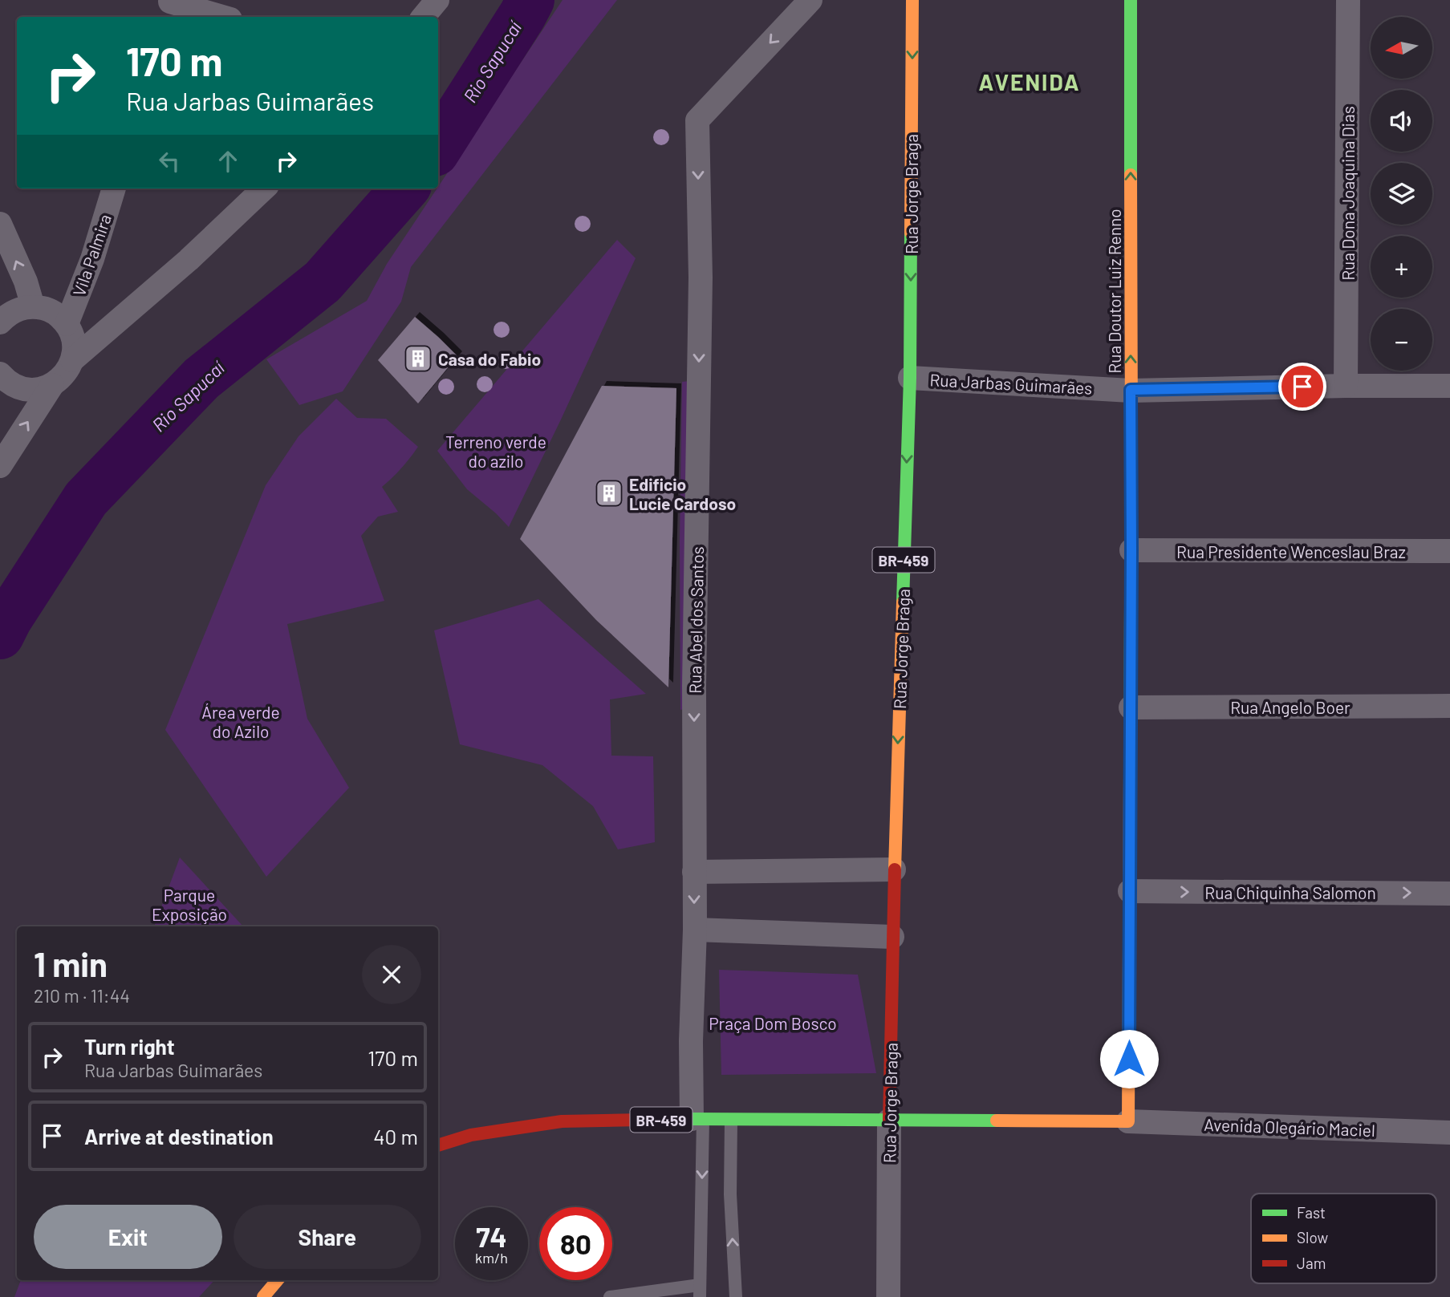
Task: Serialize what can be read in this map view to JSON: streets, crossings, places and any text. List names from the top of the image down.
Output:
{
  "streets": {
    "highway": ["Rua Jorge Braga", "Rua Doutor Luiz Renno", "BR-459"],
    "street": [
      "Rua Dona Joaquina Dias",
      "Vila Palmira",
      "Rua Jarbas Guimarães",
      "Rua Presidente Wenceslau Braz",
      "Rua Abel dos Santos",
      "Rua Angelo Boer",
      "Rua Chiquinha Salomon",
      "Avenida Olegário Maciel"
    ]
  },
  "crossings": [
    ["Rua Dona Joaquina Dias", "Rua Jarbas Guimarães"],
    ["Rua Jorge Braga", "Rua Jarbas Guimarães"],
    ["Rua Jorge Braga", "BR-459"],
    ["Rua Doutor Luiz Renno", "Rua Jarbas Guimarães"],
    ["Rua Doutor Luiz Renno", "Rua Presidente Wenceslau Braz"],
    ["Rua Doutor Luiz Renno", "BR-459"],
    ["Rua Doutor Luiz Renno", "Rua Angelo Boer"],
    ["Rua Doutor Luiz Renno", "Rua Chiquinha Salomon"],
    ["Rua Doutor Luiz Renno", "Avenida Olegário Maciel"],
    ["BR-459", "Rua Abel dos Santos"],
    ["BR-459", "Avenida Olegário Maciel"]
  ],
  "one_way": ["Rua Jorge Braga", "Rua Abel dos Santos", "Rua Chiquinha Salomon"],
  "districts": ["AVENIDA"],
  "water": ["Rio Sapucaí"],
  "parks": [
    "Terreno verde do azilo",
    "Área verde do Azilo",
    "Parque Exposição",
    "Praça Dom Bosco"
  ],
  "places": {
    "building": ["Casa do Fabio", "Edificio Lucie Cardoso"]
  },
  "legend": ["Fast", "Slow", "Jam"],
  "north": "left",
  "page": {
    "map_buttons": ["+", "−"],
    "turn": ["170 m", "Rua Jarbas Guimarães"],
    "heading": ["1 min", "210 m · 11:44"],
    "list": [
      {
        "name": "Turn right",
        "note": "Rua Jarbas Guimarães",
        "value": "170 m"
      },
      {
        "name": "Arrive at destination",
        "value": "40 m"
      }
    ],
    "buttons": ["Exit", "Share"],
    "speed": "74 km/h",
    "limit": "80"
  }
}
